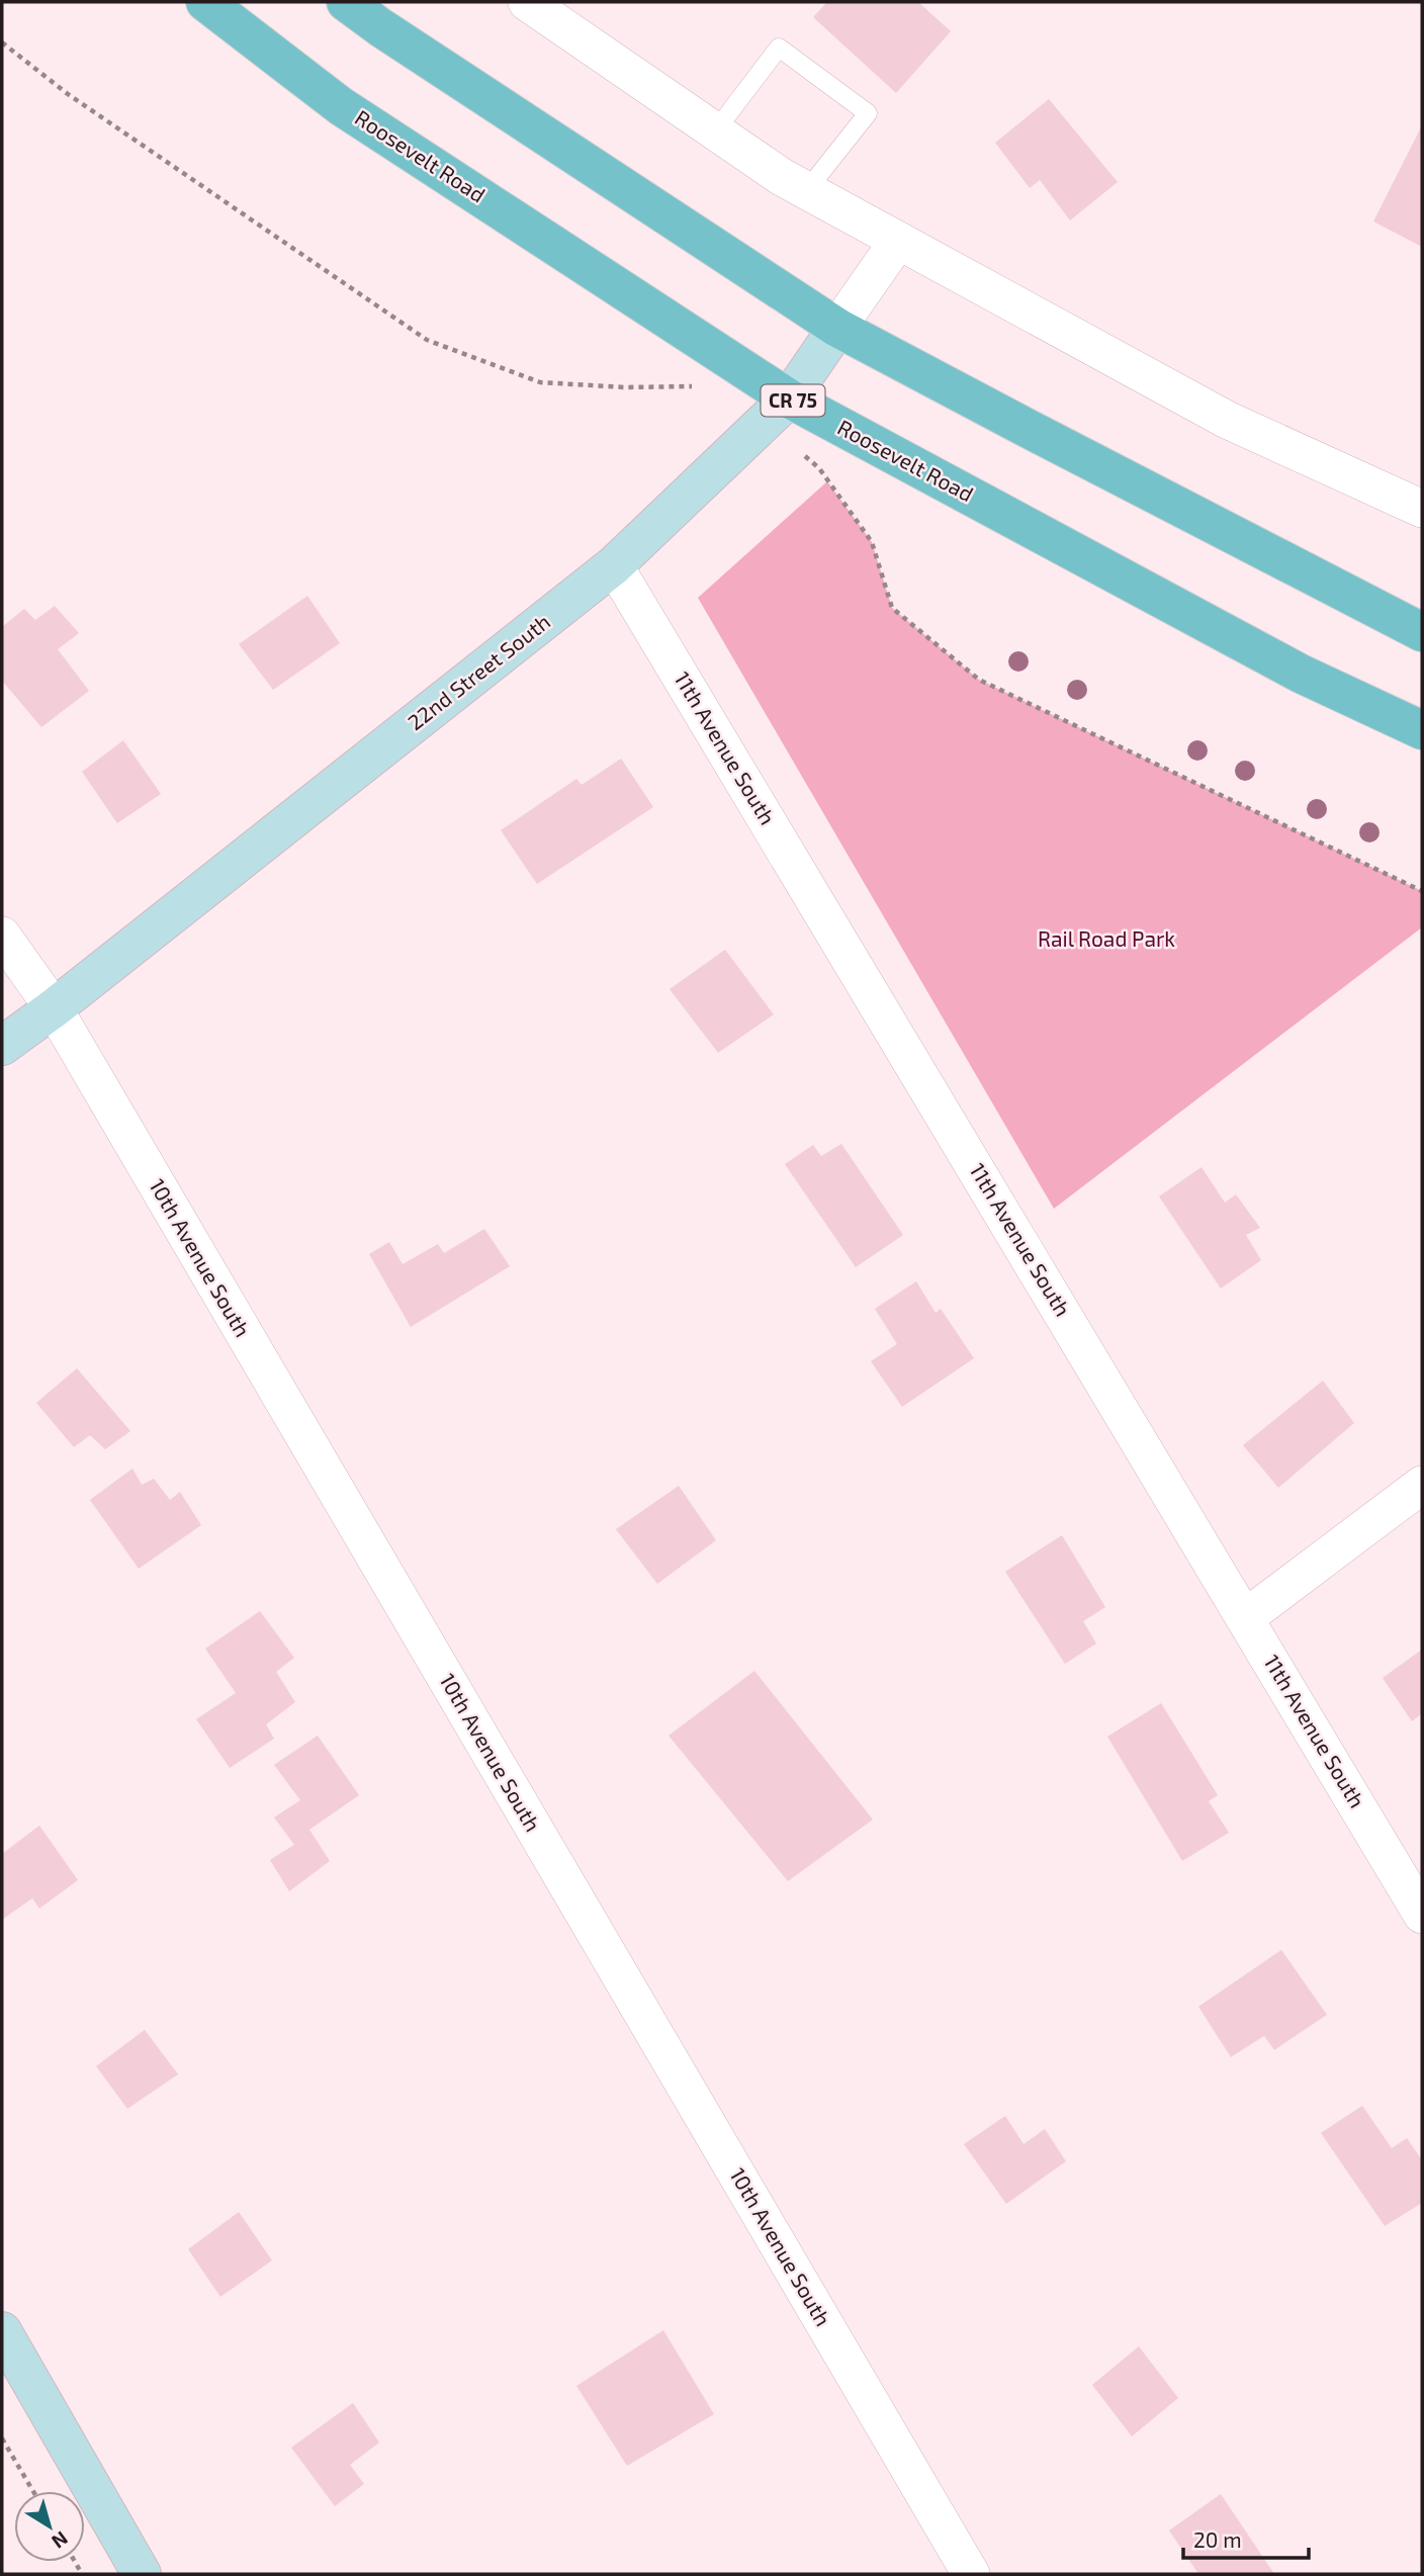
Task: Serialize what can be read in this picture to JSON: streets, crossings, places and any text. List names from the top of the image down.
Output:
{
  "streets": {
    "main road": ["Roosevelt Road", "CR 75"],
    "street": ["22nd Street South", "11th Avenue South", "10th Avenue South"]
  },
  "crossings": [
    ["Roosevelt Road", "22nd Street South"],
    ["22nd Street South", "11th Avenue South"],
    ["22nd Street South", "10th Avenue South"]
  ],
  "parks": ["Rail Road Park"],
  "scale_bar": "20 m",
  "north": "bottom right"
}
